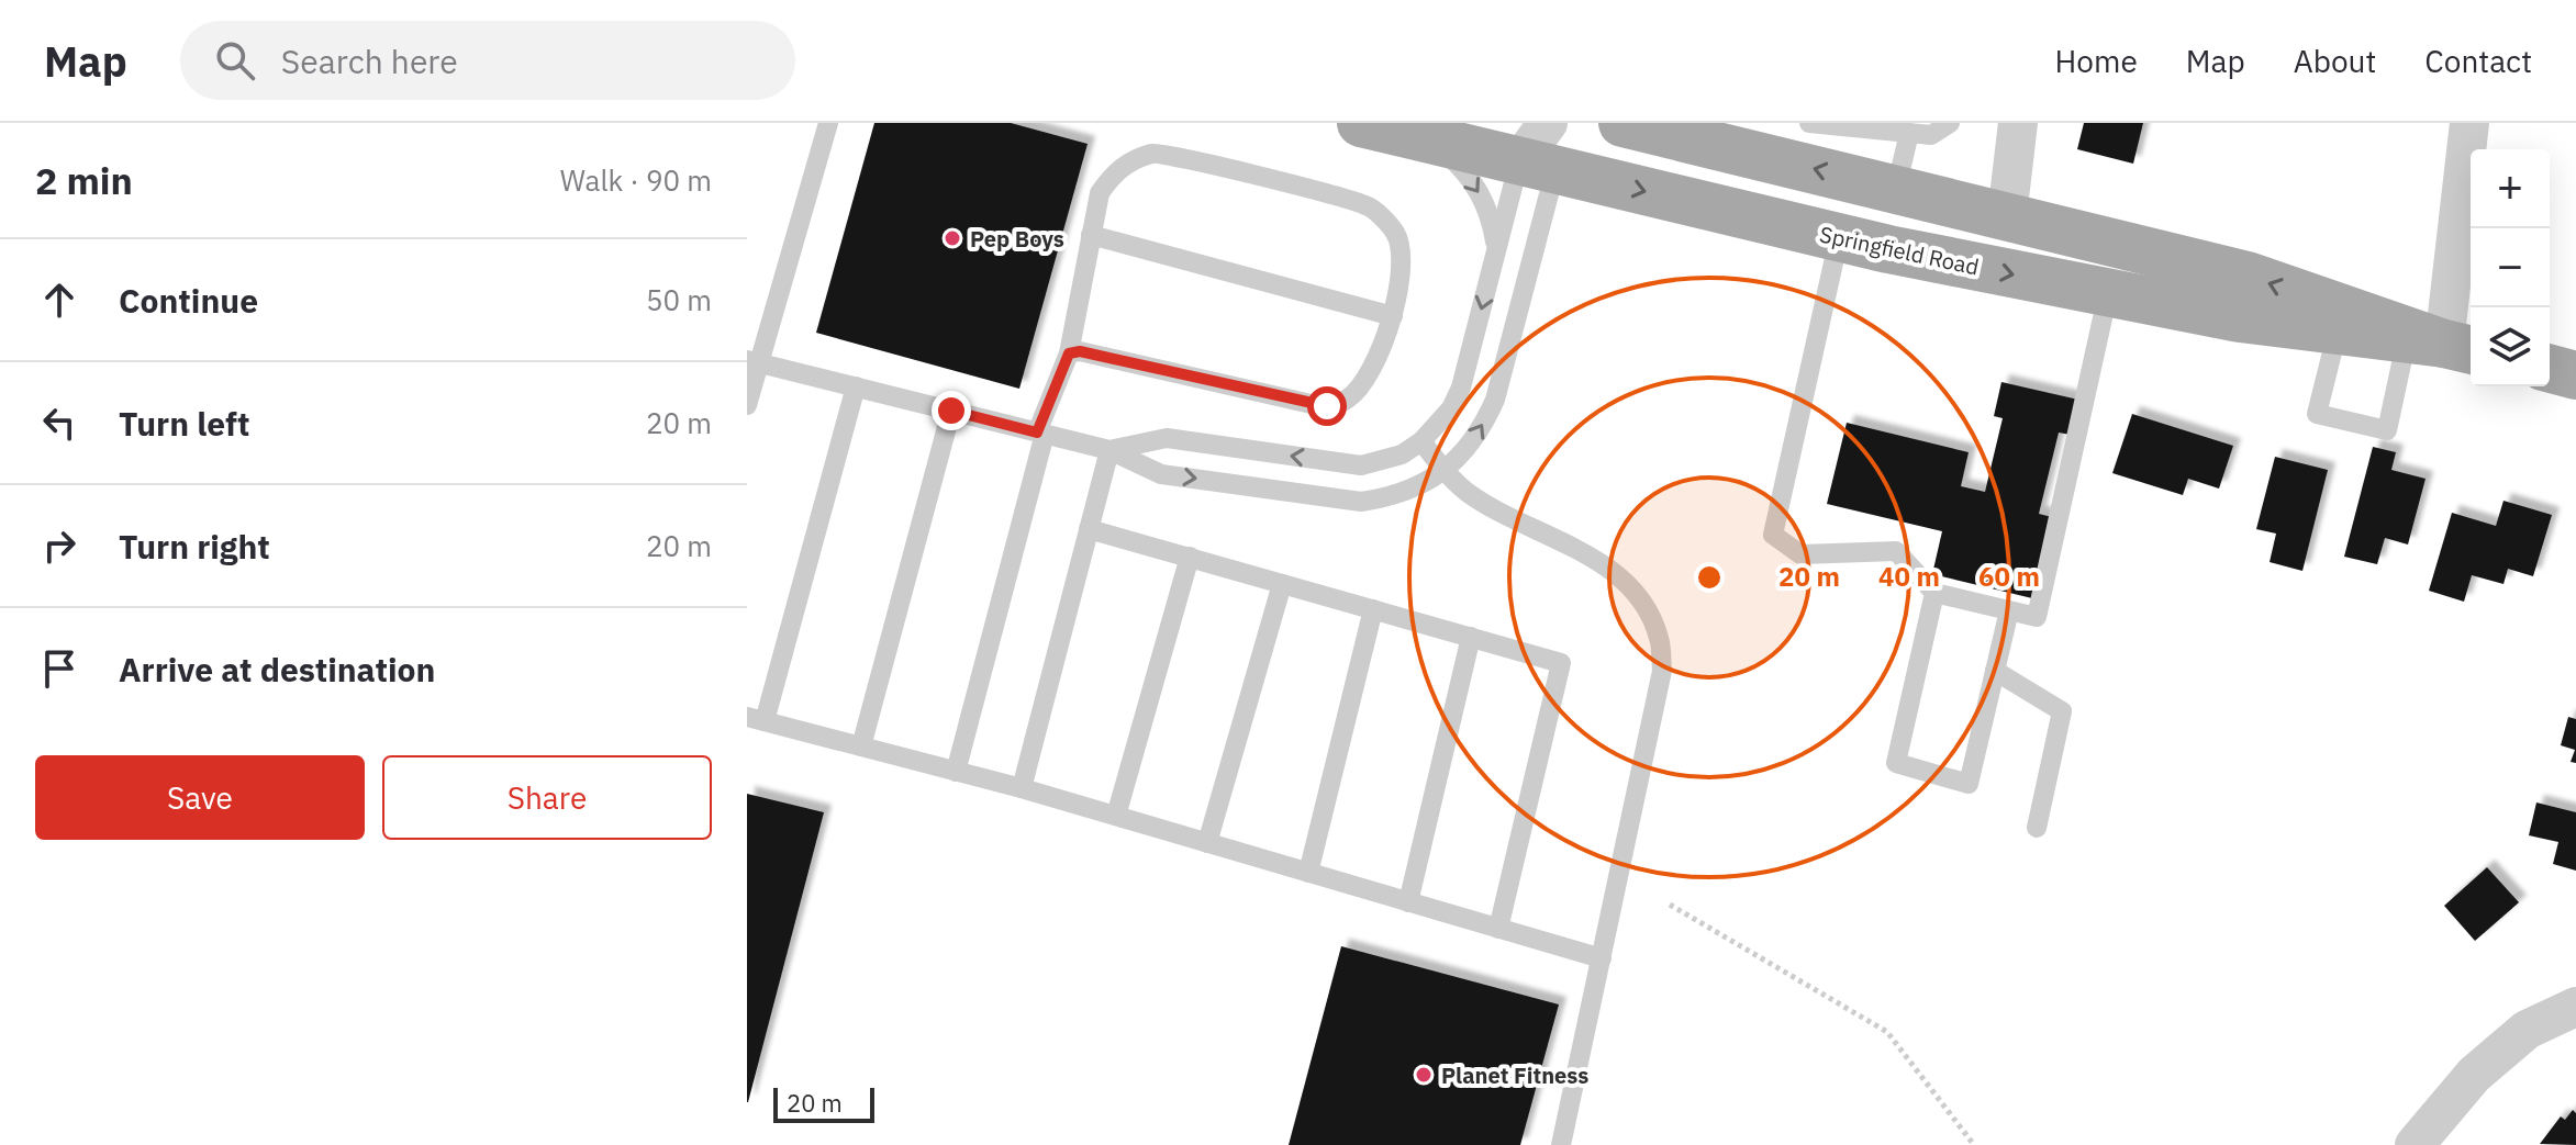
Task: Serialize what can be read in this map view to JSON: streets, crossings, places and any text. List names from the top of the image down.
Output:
{
  "streets": {
    "main road": ["Springfield Road"]
  },
  "places": ["Pep Boys", "Planet Fitness"],
  "scale_bar": "20 m",
  "page": {
    "header": "Map",
    "search": "Search here",
    "nav": [
      "Home",
      "Map",
      "About",
      "Contact"
    ],
    "heading": ["2 min", "Walk · 90 m"],
    "map_buttons": ["+", "−"],
    "list": [
      ["Continue", "50 m"],
      ["Turn left", "20 m"],
      ["Turn right", "20 m"],
      "Arrive at destination"
    ],
    "buttons": ["Save", "Share"],
    "scale": "20 m"
  },
  "rings": ["20 m", "40 m", "60 m"]
}
